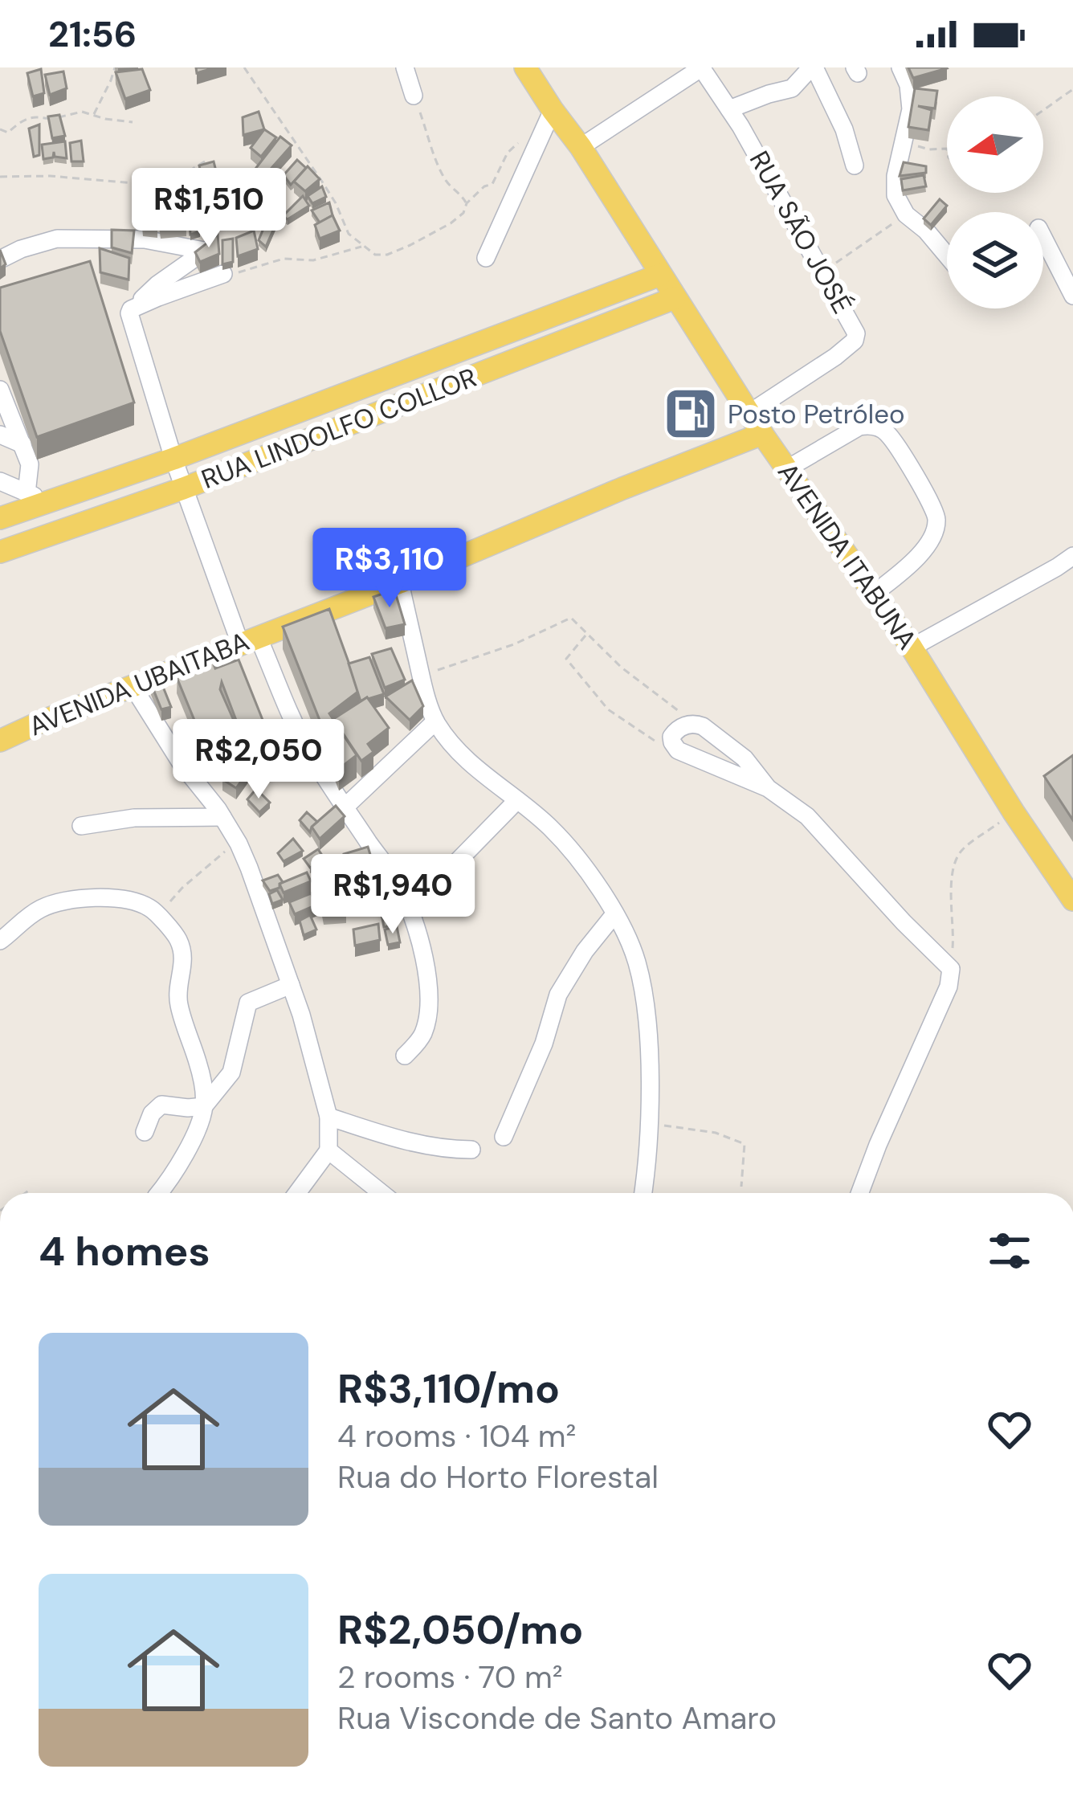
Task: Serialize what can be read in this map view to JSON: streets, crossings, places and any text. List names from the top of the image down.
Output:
{
  "streets": {
    "main road": ["RUA LINDOLFO COLLOR", "AVENIDA ITABUNA", "AVENIDA UBAITABA"],
    "street": ["RUA SÃO JOSÉ"]
  },
  "crossings": [
    ["RUA SÃO JOSÉ", "AVENIDA ITABUNA"],
    ["RUA LINDOLFO COLLOR", "AVENIDA ITABUNA"],
    ["AVENIDA ITABUNA", "AVENIDA UBAITABA"]
  ],
  "places": {
    "fuel station": ["Posto Petróleo"]
  },
  "north": "left",
  "page": {
    "status": "21:56",
    "price": [
      "R$1,510",
      "R$3,110",
      "R$2,050",
      "R$1,940"
    ],
    "heading": "4 homes",
    "list": [
      {
        "name": "R$3,110/mo",
        "note": "4 rooms · 104 m² · Rua do Horto Florestal"
      },
      {
        "name": "R$2,050/mo",
        "note": "2 rooms · 70 m² · Rua Visconde de Santo Amaro"
      }
    ]
  }
}
